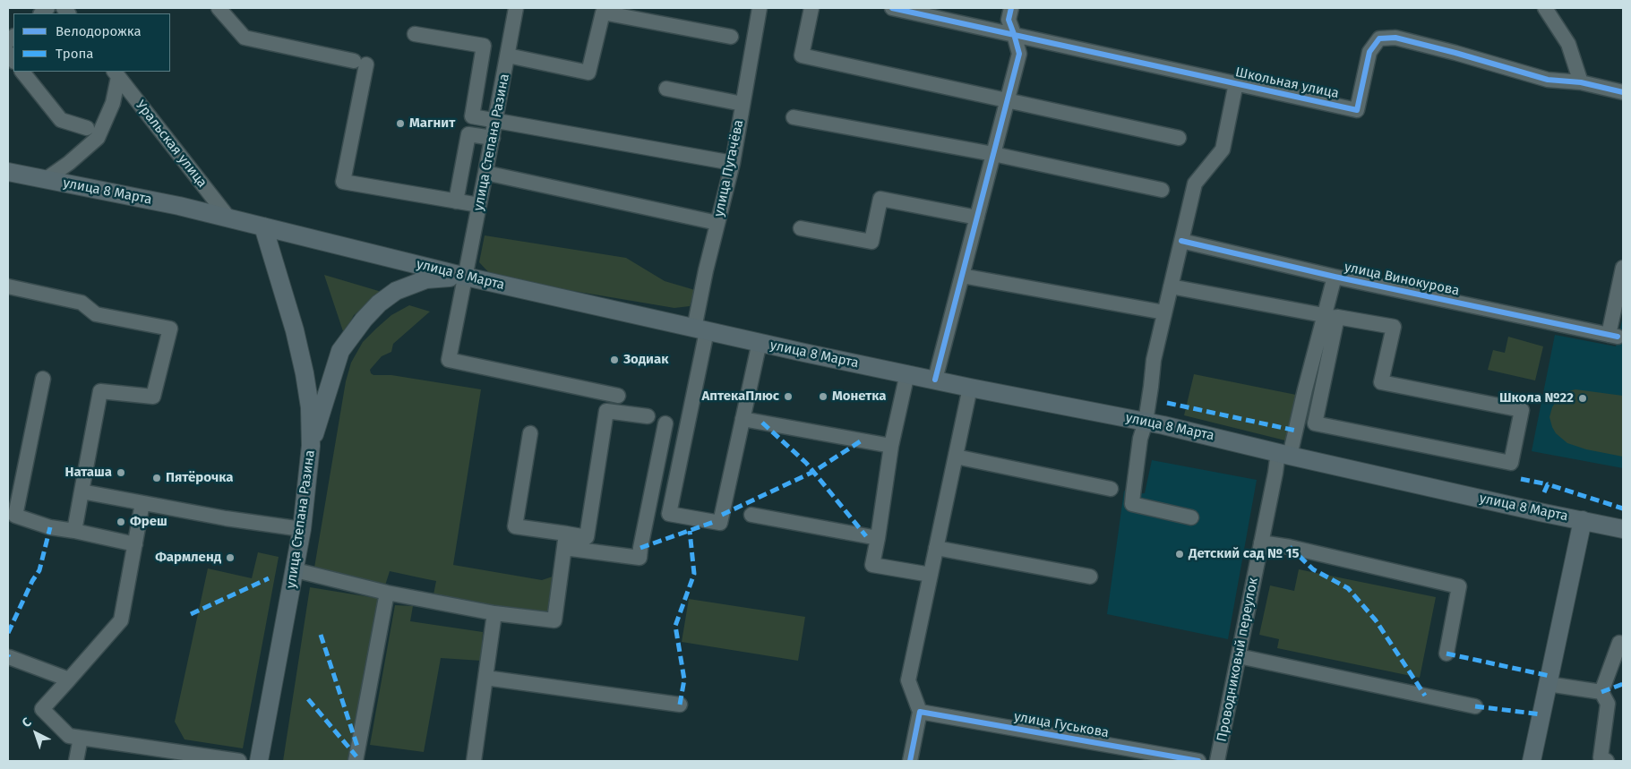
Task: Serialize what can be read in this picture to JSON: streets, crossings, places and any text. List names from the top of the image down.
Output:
{
  "streets": {
    "main road": ["улица Степана Разина", "улица 8 Марта"],
    "street": [
      "Школьная улица",
      "Уральская улица",
      "улица Пугачёва",
      "улица Винокурова",
      "Проводниковый переулок",
      "улица Гуськова"
    ]
  },
  "crossings": [
    ["улица Степана Разина", "улица 8 Марта"],
    ["Уральская улица", "улица 8 Марта"],
    ["улица Пугачёва", "улица 8 Марта"],
    ["улица 8 Марта", "Проводниковый переулок"],
    ["улица Винокурова", "Проводниковый переулок"]
  ],
  "places": [
    "Магнит",
    "Зодиак",
    "АптекаПлюс",
    "Монетка",
    "Школа №22",
    "Наташа",
    "Пятёрочка",
    "Фреш",
    "Детский сад № 15",
    "Фармленд"
  ],
  "legend": ["Велодорожка", "Тропа"],
  "north": "top left"
}
